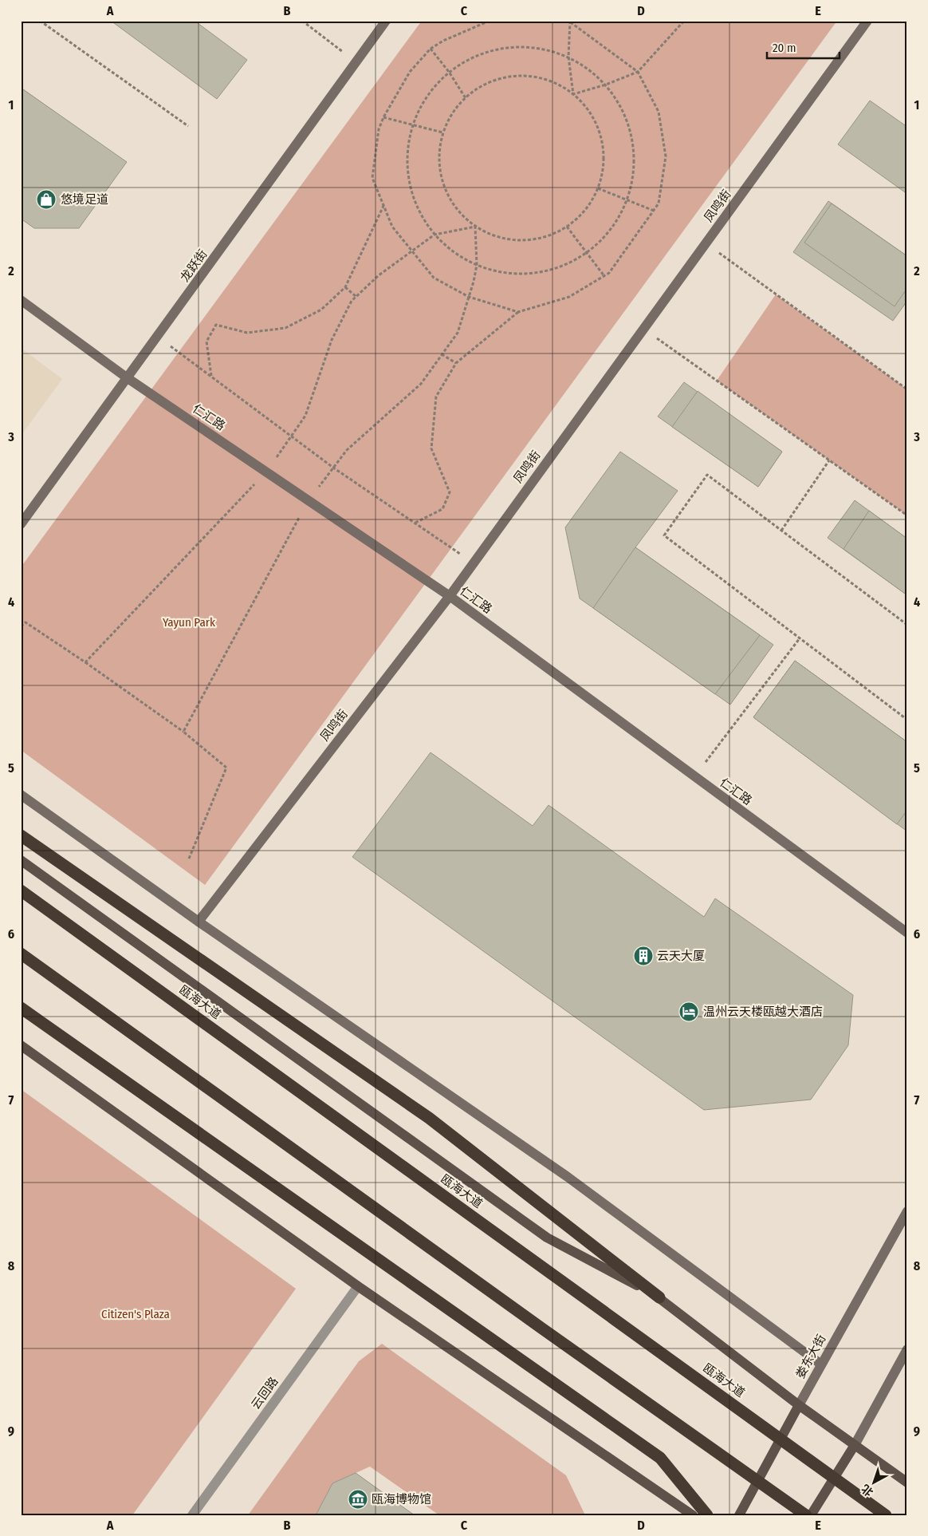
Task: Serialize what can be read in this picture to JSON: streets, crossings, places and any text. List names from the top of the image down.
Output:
{
  "streets": {
    "highway": ["瓯海大道"],
    "main road": ["娄东大街"],
    "street": [
      "凤鸣街",
      "龙跃街",
      "仁汇路",
      "云回路"
    ]
  },
  "crossings": [
    ["凤鸣街", "仁汇路"],
    ["龙跃街", "仁汇路"],
    ["瓯海大道", "娄东大街"]
  ],
  "parks": ["Yayun Park", "Citizen's Plaza"],
  "places": {
    "shop": ["悠境足道"],
    "building": ["云天大厦"],
    "hotel": ["温州云天楼瓯越大酒店"],
    "museum": ["瓯海博物馆"]
  },
  "scale_bar": "20 m",
  "north": "bottom left",
  "grid": {
    "columns": [
      "A",
      "B",
      "C",
      "D",
      "E"
    ],
    "rows": [
      "1",
      "2",
      "3",
      "4",
      "5",
      "6",
      "7",
      "8",
      "9"
    ]
  }
}
